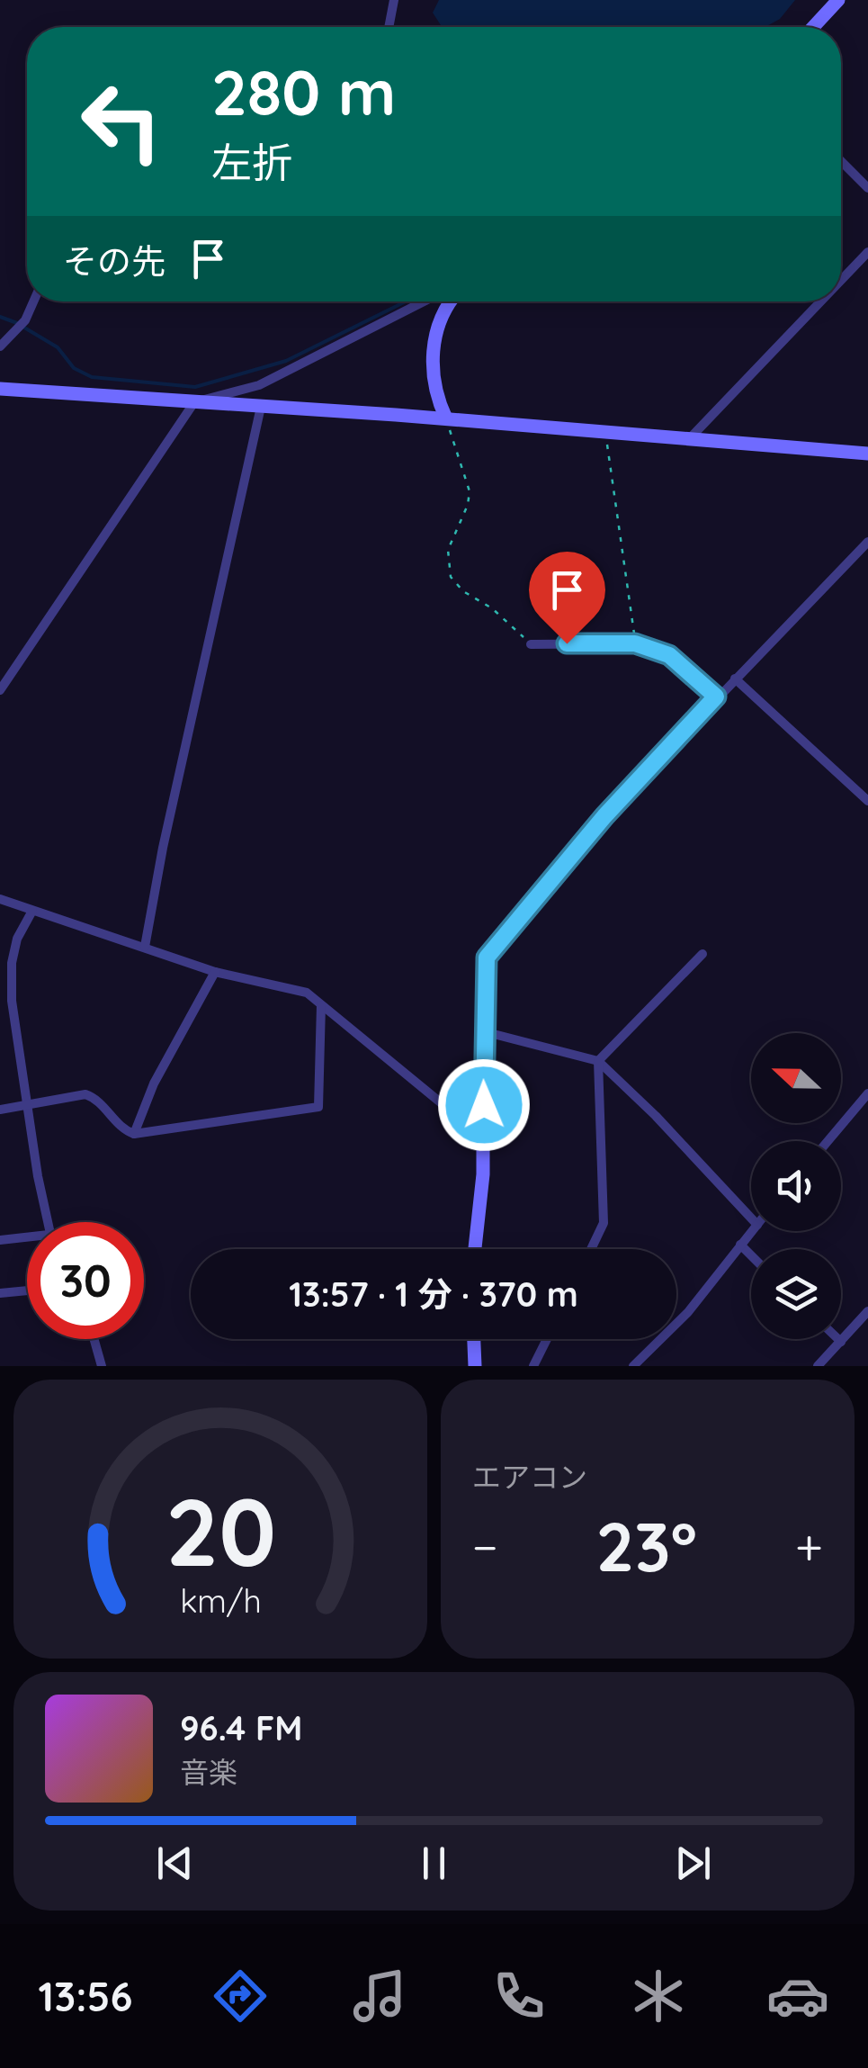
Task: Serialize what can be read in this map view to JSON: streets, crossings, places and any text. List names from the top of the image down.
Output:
{
  "north": "left",
  "page": {
    "turn": ["280 m", "左折"],
    "then": "その先",
    "limit": "30",
    "trip": "13:57 · 1 分 · 370 m",
    "tile": "エアコン",
    "heat": ["−", "23°", "+"],
    "song": ["96.4 FM", "音楽"],
    "tabs": "13:56",
    "gauge": ["20", "km/h"]
  }
}
